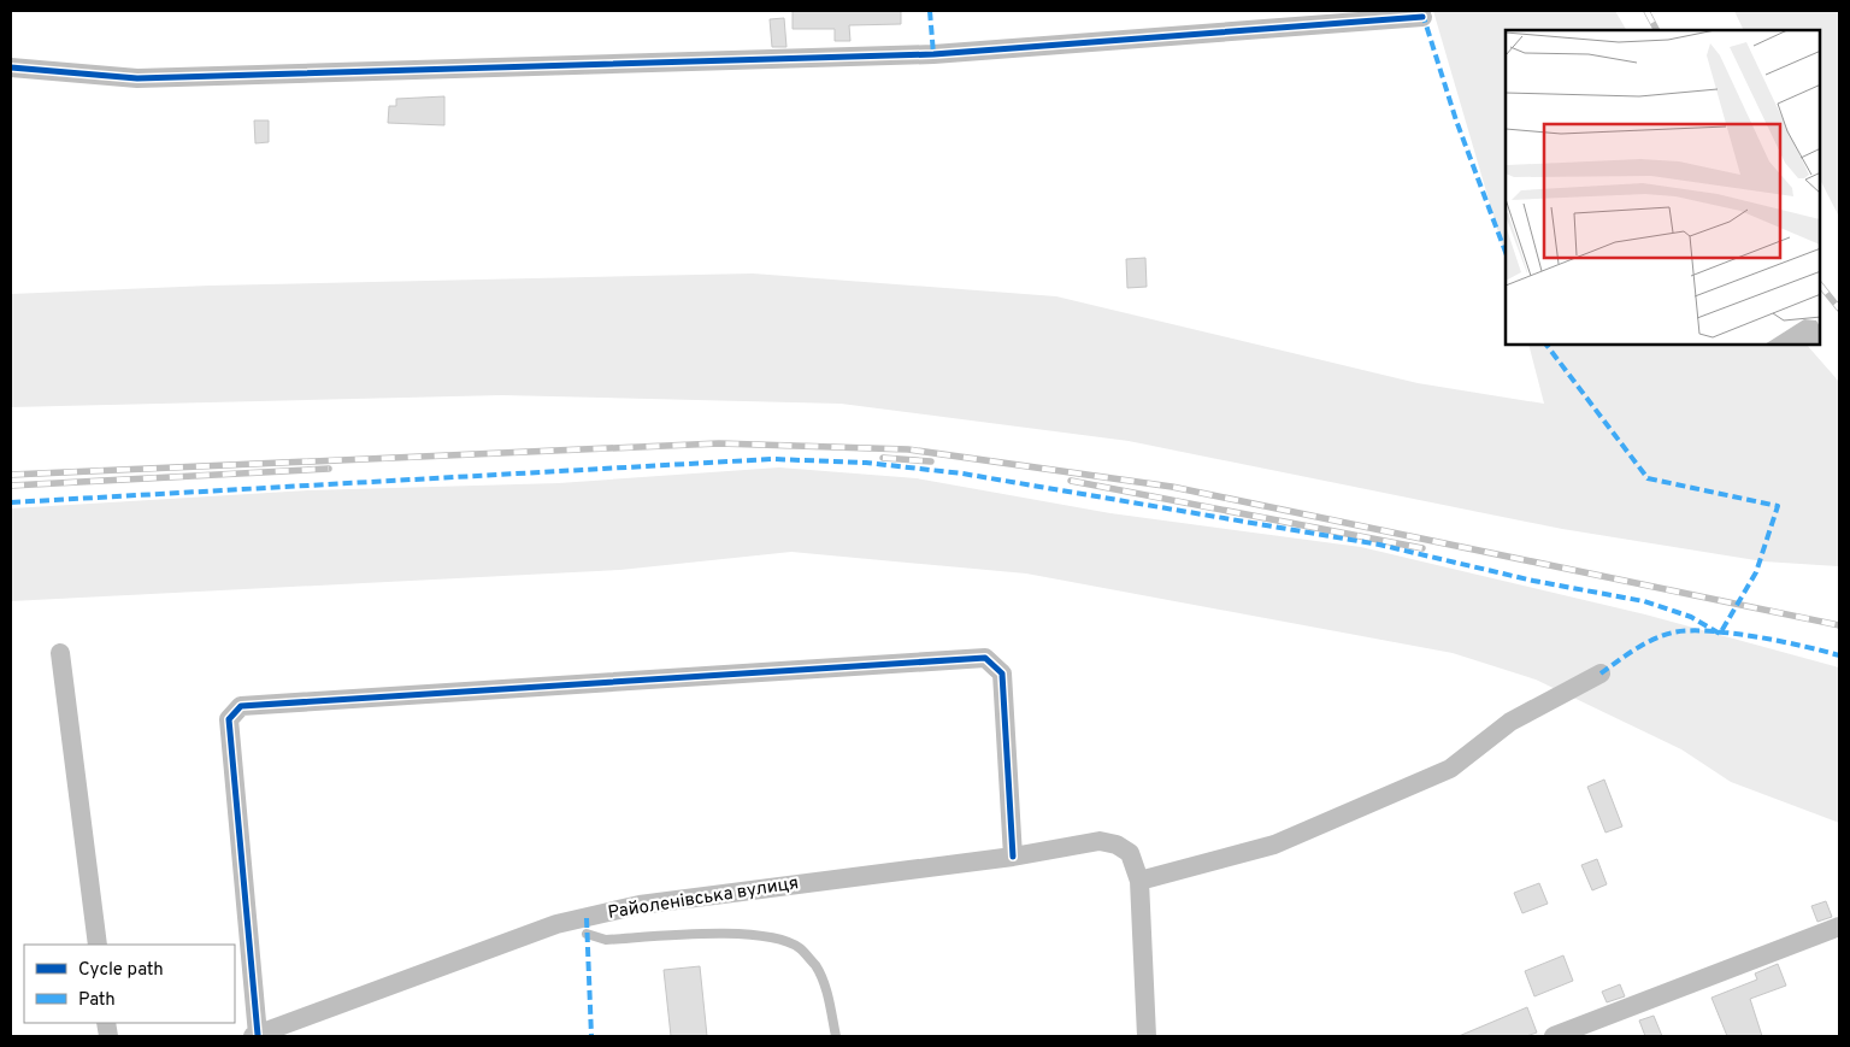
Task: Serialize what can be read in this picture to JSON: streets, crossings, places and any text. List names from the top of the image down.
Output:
{
  "streets": {
    "street": ["Райоленівська вулиця"]
  },
  "legend": ["Cycle path", "Path"]
}
